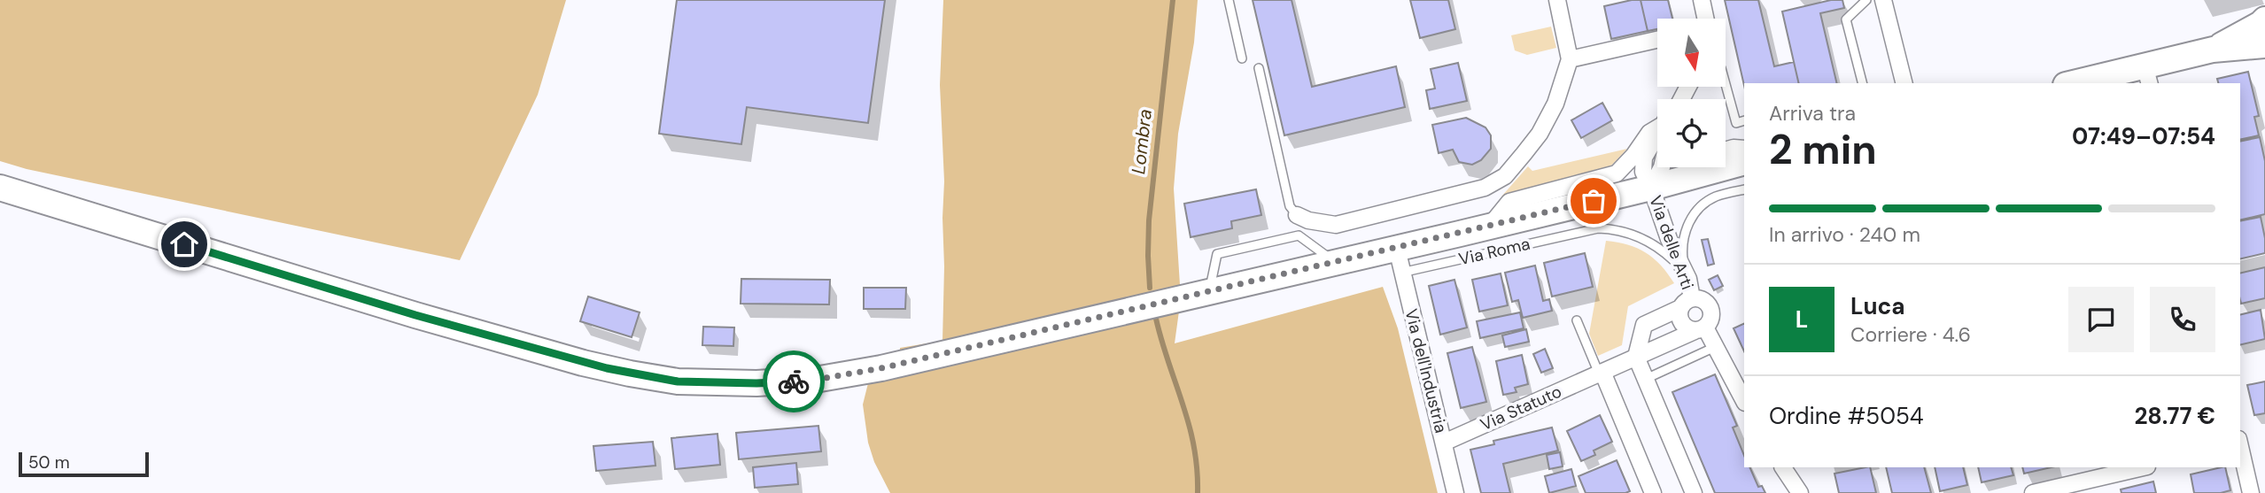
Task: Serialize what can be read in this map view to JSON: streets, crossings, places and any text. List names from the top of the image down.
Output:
{
  "streets": {
    "main road": ["Via Roma"],
    "street": ["Via delle Arti", "Via dell'Industria", "Via Statuto"]
  },
  "crossings": [
    ["Via delle Arti", "Via Roma"],
    ["Via delle Arti", "Via Statuto"],
    ["Via Roma", "Via dell'Industria"],
    ["Via dell'Industria", "Via Statuto"]
  ],
  "water": ["Lombra"],
  "scale_bar": "50 m",
  "north": "bottom",
  "page": {
    "heading": ["2 min", "Arriva tra", "07:49–07:54"],
    "panel": [
      "Luca",
      "Corriere · 4.6",
      "Ordine #5054",
      "28.77 €"
    ],
    "bar": "In arrivo · 240 m",
    "round": "L",
    "scale": "50 m"
  }
}
